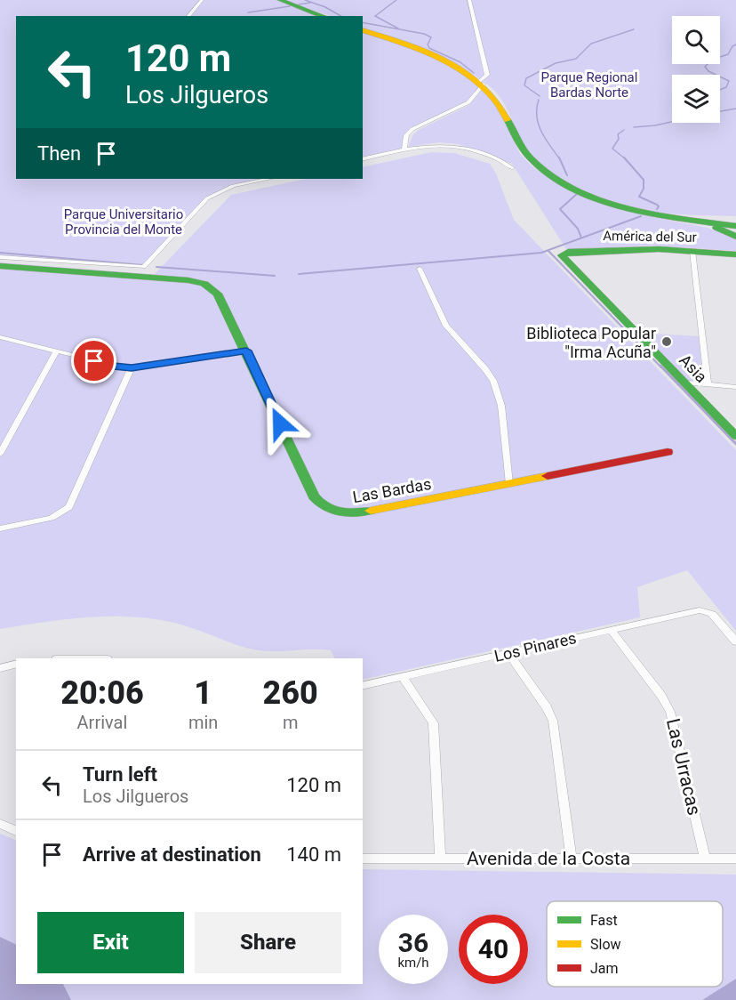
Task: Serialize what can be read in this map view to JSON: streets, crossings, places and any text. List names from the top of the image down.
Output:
{
  "streets": {
    "street": [
      "América del Sur",
      "Asia",
      "Las Bardas",
      "Los Pinares",
      "Las Urracas",
      "Avenida de la Costa"
    ]
  },
  "crossings": [
    ["América del Sur", "Asia"],
    ["Los Pinares", "Las Urracas"],
    ["Las Urracas", "Avenida de la Costa"]
  ],
  "parks": ["Parque Regional Bardas Norte", "Parque Universitario Provincia del Monte"],
  "places": ["Biblioteca Popular \"Irma Acuña\""],
  "legend": ["Fast", "Slow", "Jam"],
  "page": {
    "turn": ["120 m", "Los Jilgueros"],
    "then": "Then",
    "eta": [
      "20:06",
      "Arrival",
      "1",
      "min",
      "260",
      "m"
    ],
    "list": [
      {
        "name": "Turn left",
        "note": "Los Jilgueros",
        "value": "120 m"
      },
      {
        "name": "Arrive at destination",
        "value": "140 m"
      }
    ],
    "buttons": ["Exit", "Share"],
    "speed": "36 km/h",
    "limit": "40"
  }
}
